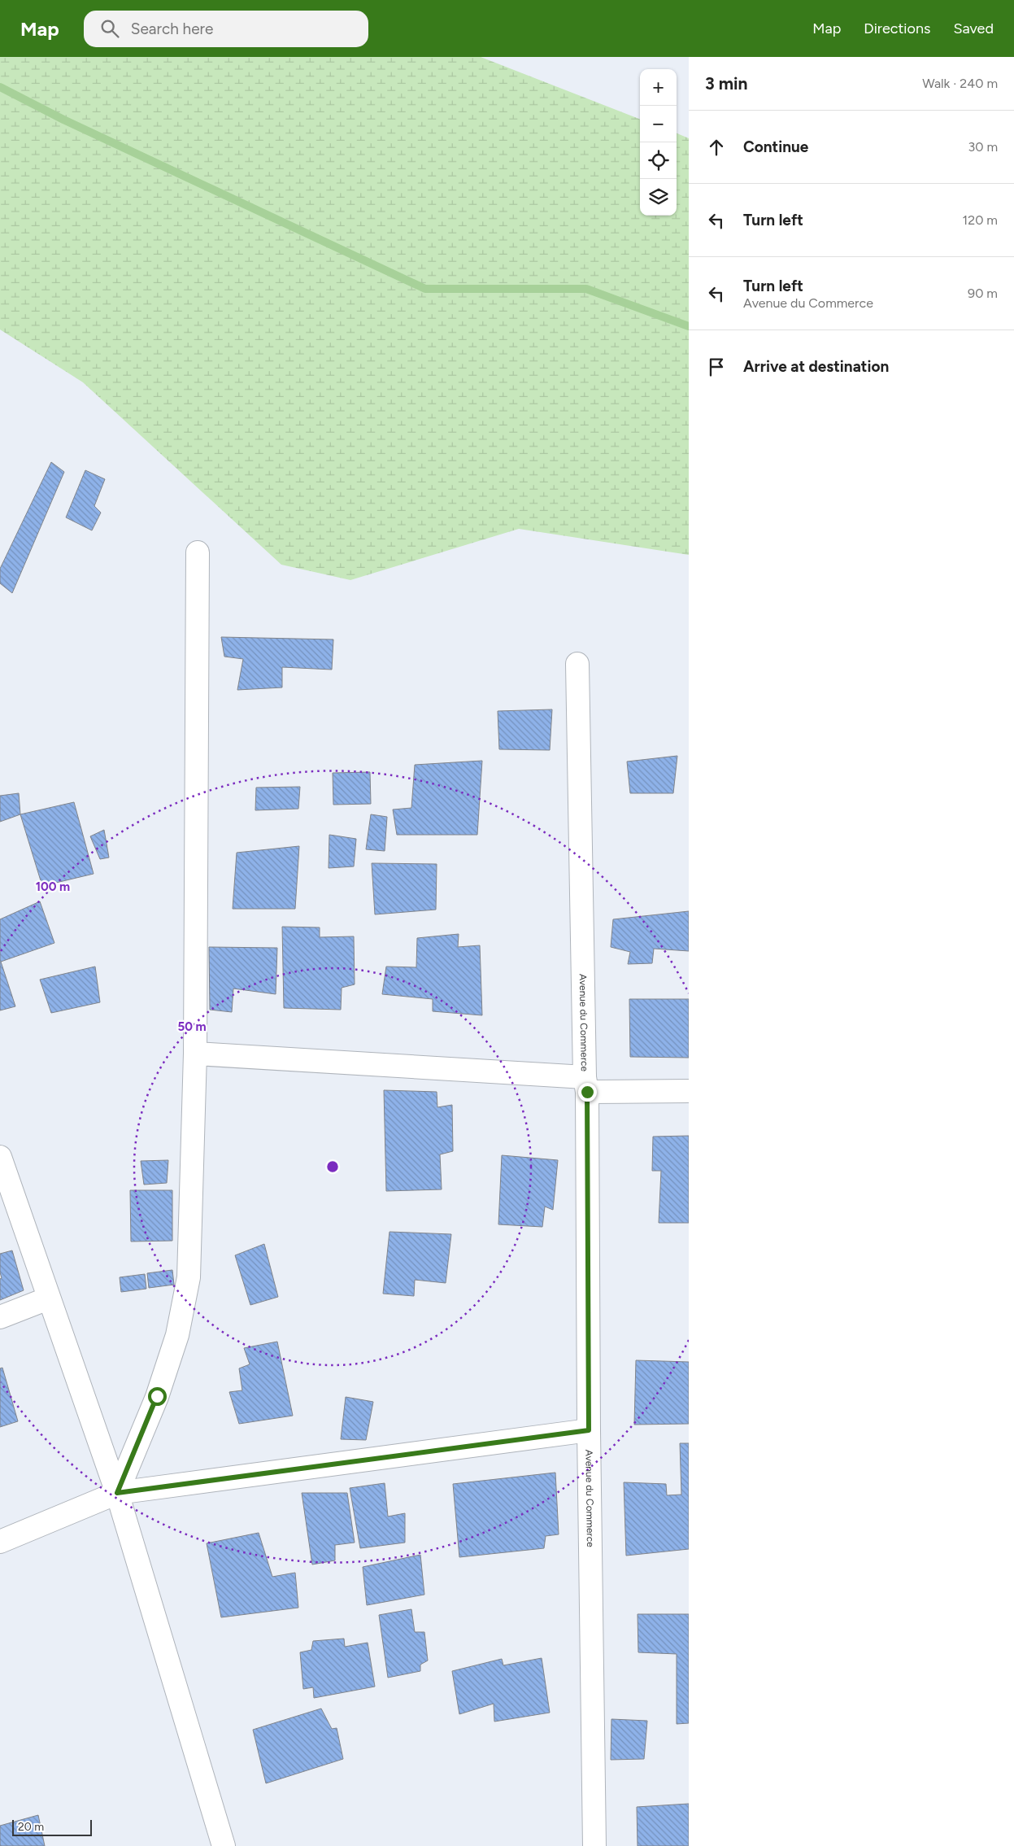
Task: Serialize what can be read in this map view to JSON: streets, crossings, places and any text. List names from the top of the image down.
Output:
{
  "streets": {
    "street": ["Avenue du Commerce"]
  },
  "scale_bar": "20 m",
  "page": {
    "header": "Map",
    "search": "Search here",
    "nav": ["Map", "Directions", "Saved"],
    "heading": ["3 min", "Walk · 240 m"],
    "map_buttons": ["+", "−"],
    "list": [
      ["Continue", "30 m"],
      ["Turn left", "120 m"],
      ["Turn left", "Avenue du Commerce", "90 m"],
      "Arrive at destination"
    ],
    "scale": "20 m"
  },
  "rings": ["100 m", "50 m"]
}
